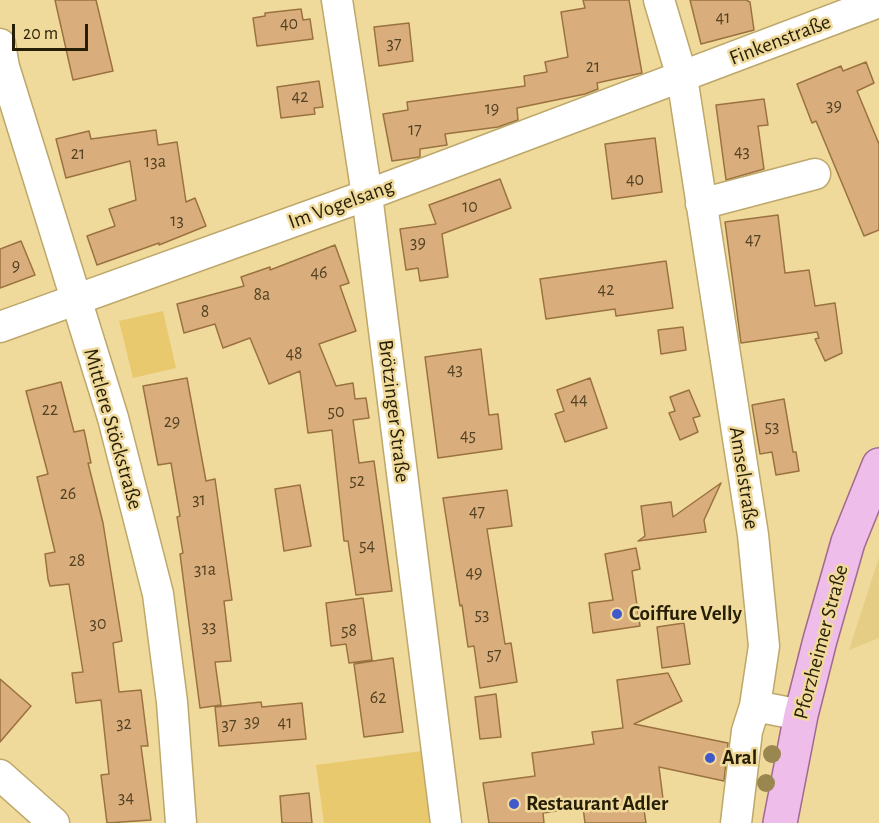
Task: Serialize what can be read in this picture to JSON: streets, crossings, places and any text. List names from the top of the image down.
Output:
{
  "streets": {
    "main road": ["Pforzheimer Straße"],
    "street": [
      "Finkenstraße",
      "Im Vogelsang",
      "Brötzinger Straße",
      "Mittlere Stöckstraße",
      "Amselstraße"
    ]
  },
  "crossings": [
    ["Finkenstraße", "Im Vogelsang"],
    ["Finkenstraße", "Amselstraße"],
    ["Im Vogelsang", "Brötzinger Straße"],
    ["Im Vogelsang", "Mittlere Stöckstraße"],
    ["Im Vogelsang", "Amselstraße"]
  ],
  "places": ["Coiffure Velly", "Aral", "Restaurant Adler"],
  "house_numbers": [
    "41",
    "40",
    "37",
    "21",
    "42",
    "39",
    "19",
    "17",
    "43",
    "21",
    "13a",
    "40",
    "10",
    "13",
    "47",
    "39",
    "9",
    "46",
    "42",
    "8a",
    "8",
    "48",
    "43",
    "44",
    "22",
    "50",
    "29",
    "53",
    "45",
    "52",
    "26",
    "31",
    "47",
    "54",
    "28",
    "31a",
    "49",
    "53",
    "30",
    "33",
    "58",
    "57",
    "62",
    "39",
    "41",
    "32",
    "37",
    "34"
  ],
  "scale_bar": "20 m"
}
